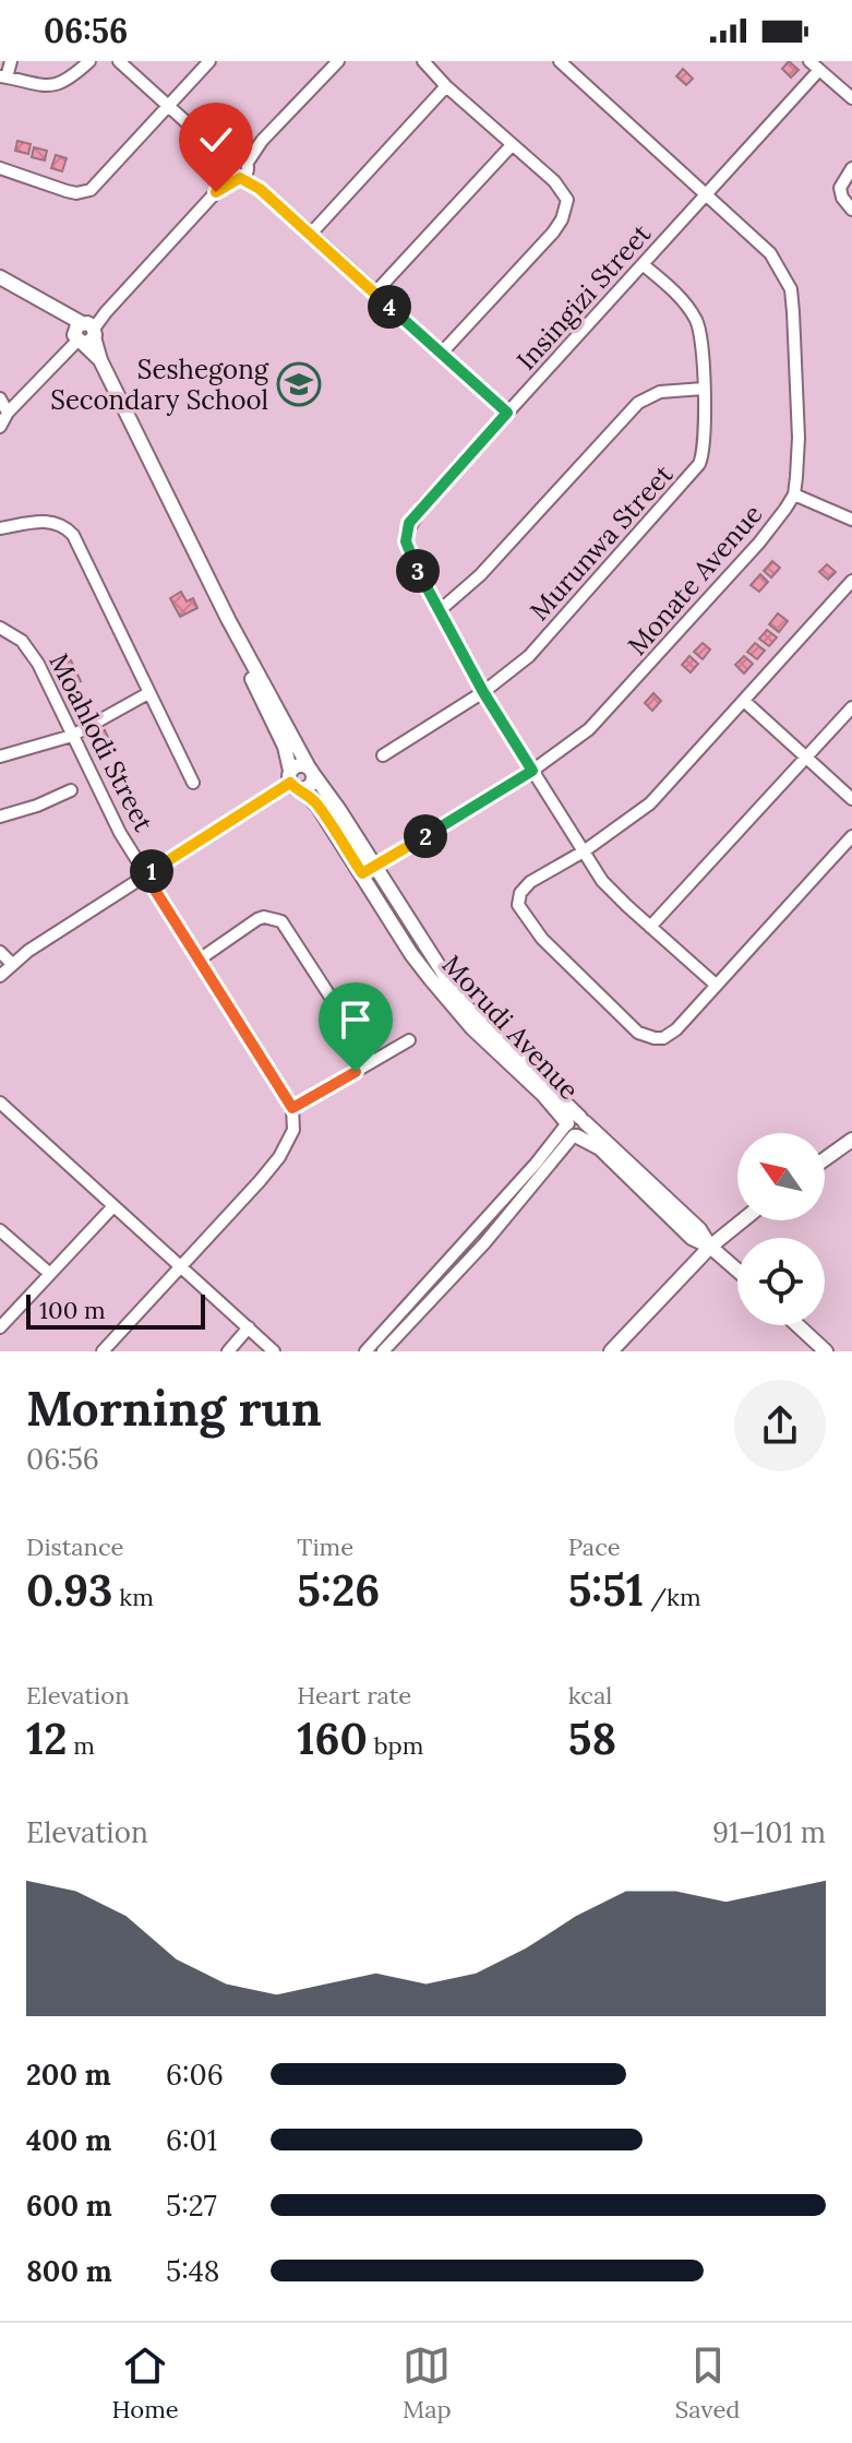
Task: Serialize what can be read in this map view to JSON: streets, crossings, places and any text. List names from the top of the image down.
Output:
{
  "streets": {
    "street": [
      "Insingizi Street",
      "Murunwa Street",
      "Monate Avenue",
      "Moahlodi Street",
      "Morudi Avenue"
    ]
  },
  "crossings": [
    ["Insingizi Street", "Murunwa Street"],
    ["Insingizi Street", "Monate Avenue"],
    ["Monate Avenue", "Morudi Avenue"]
  ],
  "places": {
    "school or university": ["Seshegong Secondary School"]
  },
  "scale_bar": "100 m",
  "north": "top left",
  "page": {
    "status": "06:56",
    "pins": [
      "4",
      "3",
      "2",
      "1"
    ],
    "scale": "100 m",
    "heading": ["Morning run", "06:56"],
    "stats": [
      ["Distance", "0.93 km"],
      ["Time", "5:26"],
      ["Pace", "5:51 /km"],
      ["Elevation", "12 m"],
      ["Heart rate", "160 bpm"],
      ["kcal", "58"]
    ],
    "chart": ["Elevation", "91–101 m"],
    "list": [
      {
        "name": "200 m",
        "note": "6:06"
      },
      {
        "name": "400 m",
        "note": "6:01"
      },
      {
        "name": "600 m",
        "note": "5:27"
      },
      {
        "name": "800 m",
        "note": "5:48"
      }
    ],
    "tabs": ["Home", "Map", "Saved"]
  }
}
